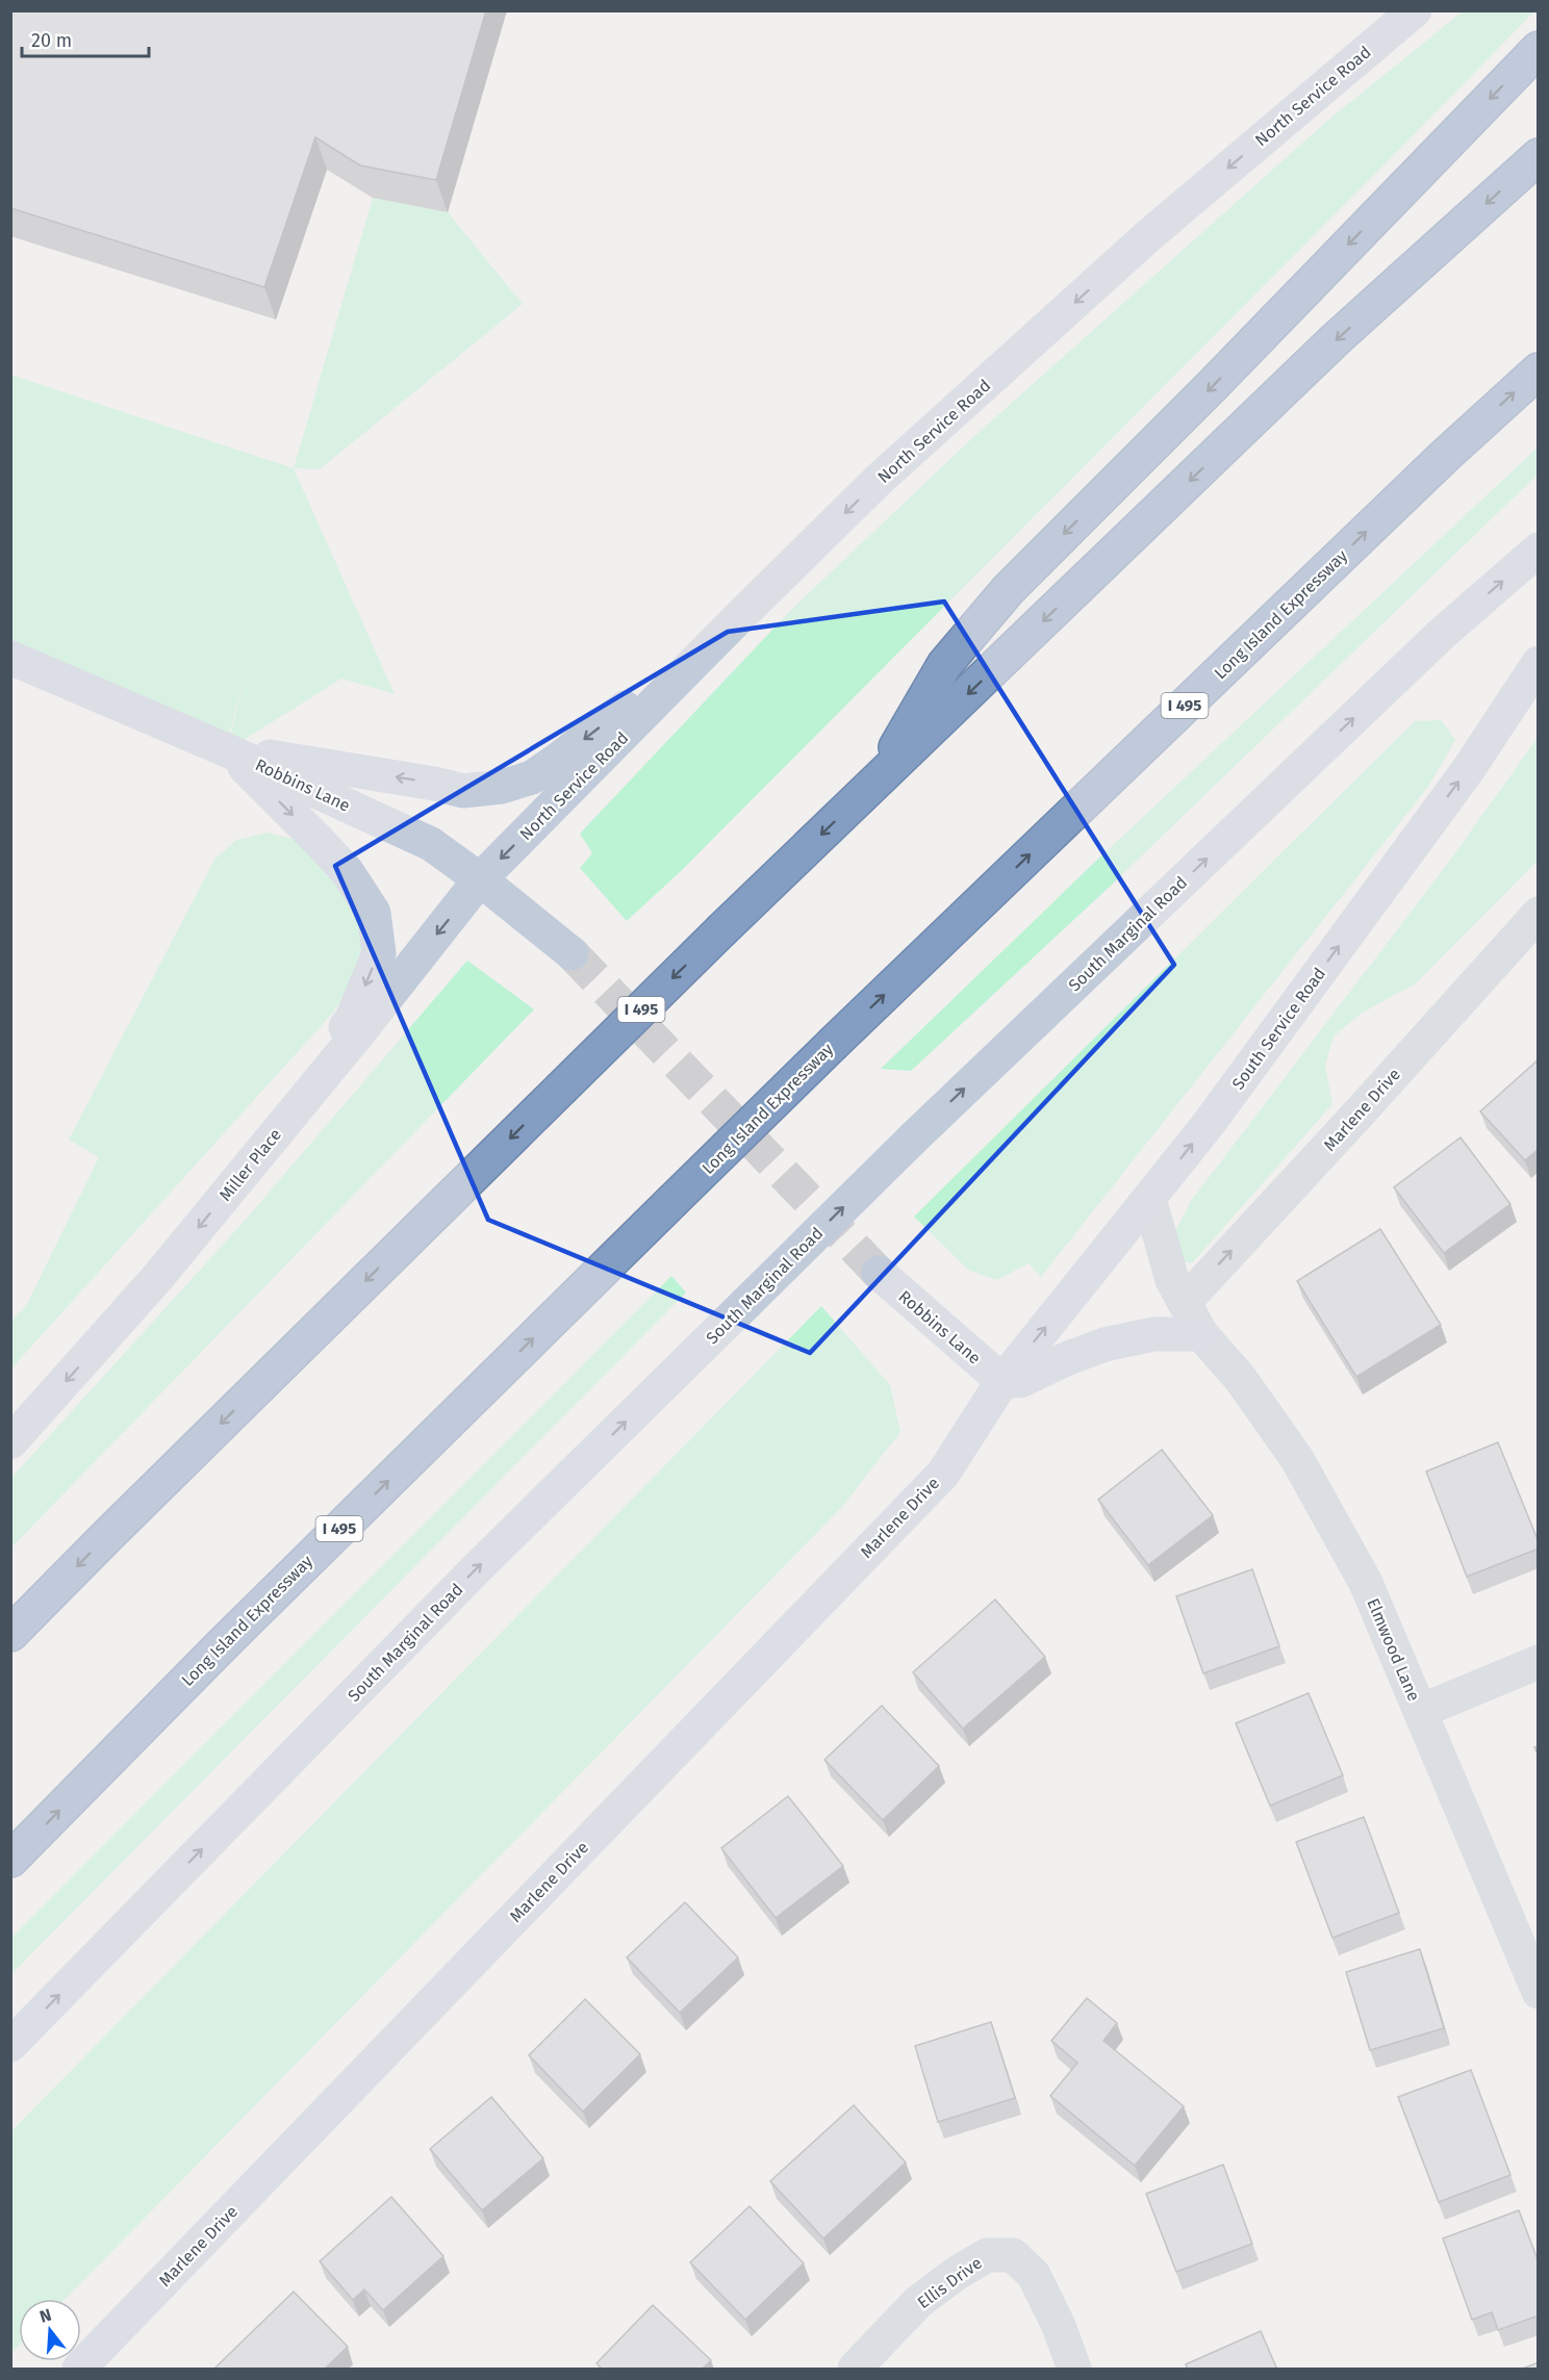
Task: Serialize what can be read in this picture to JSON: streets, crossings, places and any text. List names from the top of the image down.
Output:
{
  "streets": {
    "highway": ["Long Island Expressway", "I 495"],
    "street": [
      "North Service Road",
      "Robbins Lane",
      "South Marginal Road",
      "South Service Road",
      "Marlene Drive",
      "Miller Place",
      "Elmwood Lane",
      "Ellis Drive"
    ]
  },
  "crossings": [
    ["North Service Road", "Robbins Lane"],
    ["North Service Road", "Miller Place"],
    ["Robbins Lane", "South Service Road"],
    ["Robbins Lane", "Marlene Drive"],
    ["Robbins Lane", "Miller Place"],
    ["South Service Road", "Marlene Drive"],
    ["South Service Road", "Elmwood Lane"],
    ["Marlene Drive", "Elmwood Lane"]
  ],
  "one_way": [
    "North Service Road",
    "South Marginal Road",
    "South Service Road",
    "Miller Place"
  ],
  "scale_bar": "20 m",
  "north": "top"
}
